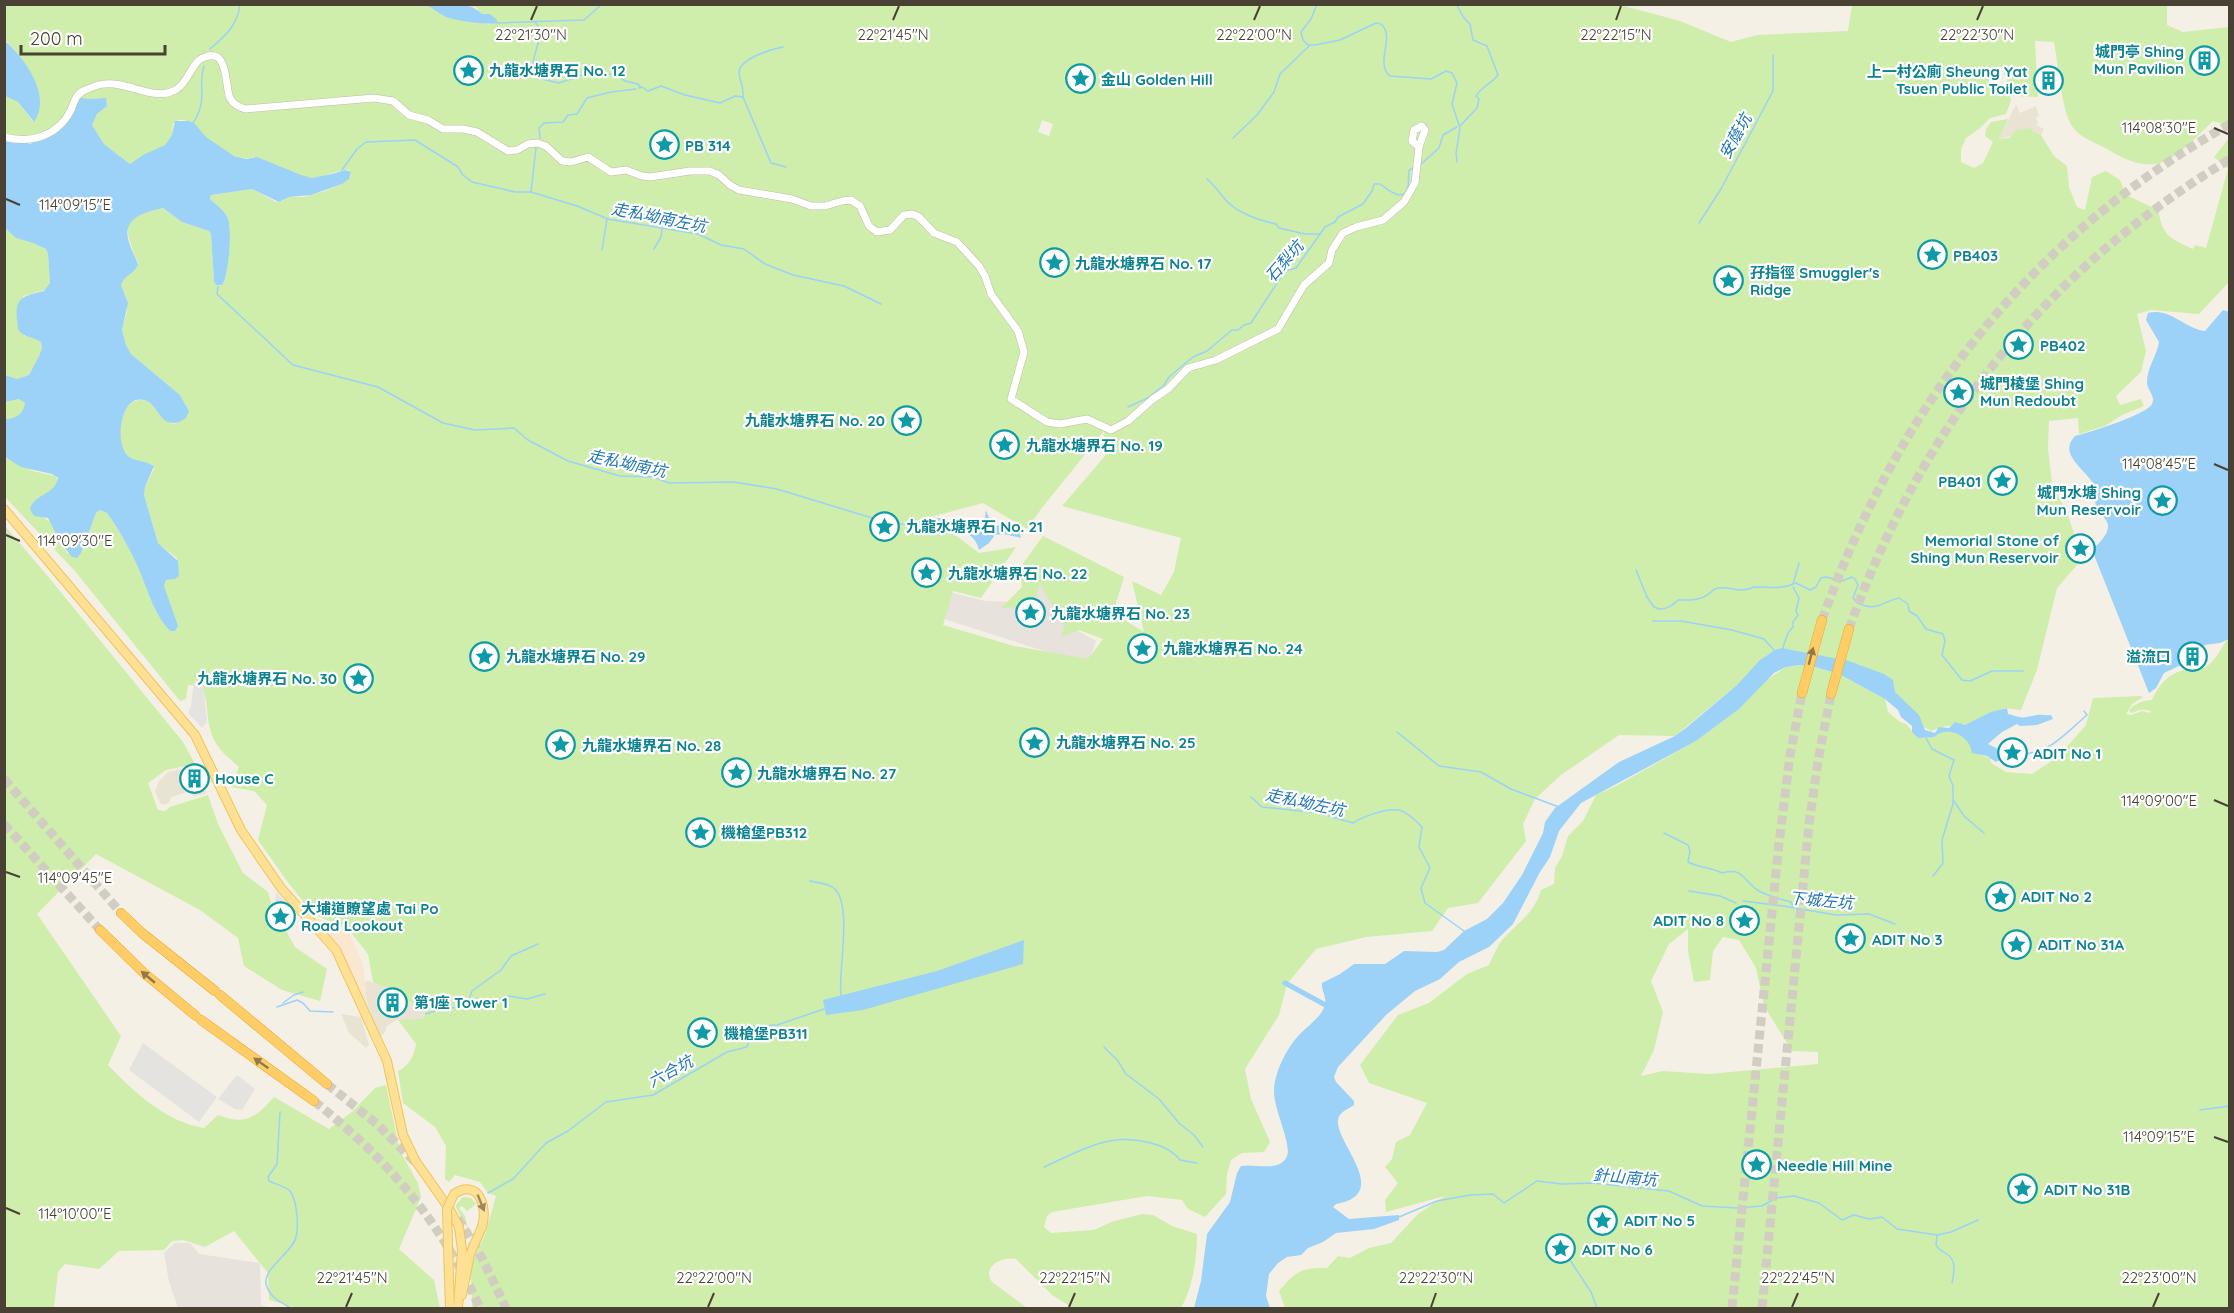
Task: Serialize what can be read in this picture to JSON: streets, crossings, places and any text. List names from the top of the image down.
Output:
{
  "water": [
    "安蔭坑",
    "走私坳南左坑",
    "石梨坑",
    "走私坳南坑",
    "走私坳左坑",
    "下城左坑",
    "六合坑",
    "針山南坑"
  ],
  "places": {
    "building": [
      "城門亭 Shing Mun Pavilion",
      "上一村公廁 Sheung Yat Tsuen Public Toilet",
      "溢流口",
      "House C",
      "第1座 Tower 1"
    ],
    "place": [
      "九龍水塘界石 No. 12",
      "金山 Golden Hill",
      "PB 314",
      "PB403",
      "九龍水塘界石 No. 17",
      "孖指徑 Smuggler's Ridge",
      "PB402",
      "城門棱堡 Shing Mun Redoubt",
      "九龍水塘界石 No. 20",
      "九龍水塘界石 No. 19",
      "PB401",
      "城門水塘 Shing Mun Reservoir",
      "九龍水塘界石 No. 21",
      "Memorial Stone of Shing Mun Reservoir",
      "九龍水塘界石 No. 22",
      "九龍水塘界石 No. 23",
      "九龍水塘界石 No. 24",
      "九龍水塘界石 No. 29",
      "九龍水塘界石 No. 30",
      "九龍水塘界石 No. 25",
      "九龍水塘界石 No. 28",
      "ADIT No 1",
      "九龍水塘界石 No. 27",
      "機槍堡PB312",
      "ADIT No 2",
      "大埔道瞭望處 Tai Po Road Lookout",
      "ADIT No 8",
      "ADIT No 3",
      "ADIT No 31A",
      "機槍堡PB311",
      "Needle Hill Mine",
      "ADIT No 31B",
      "ADIT No 5",
      "ADIT No 6"
    ]
  },
  "scale_bar": "200 m",
  "coordinates": [
    "22°21'30\"N",
    "22°21'45\"N",
    "22°22'00\"N",
    "22°22'15\"N",
    "22°22'30\"N",
    "114°08'30\"E",
    "114°09'15\"E",
    "114°08'45\"E",
    "114°09'30\"E",
    "114°09'00\"E",
    "114°09'45\"E",
    "114°10'00\"E",
    "22°22'45\"N",
    "22°23'00\"N"
  ]
}
